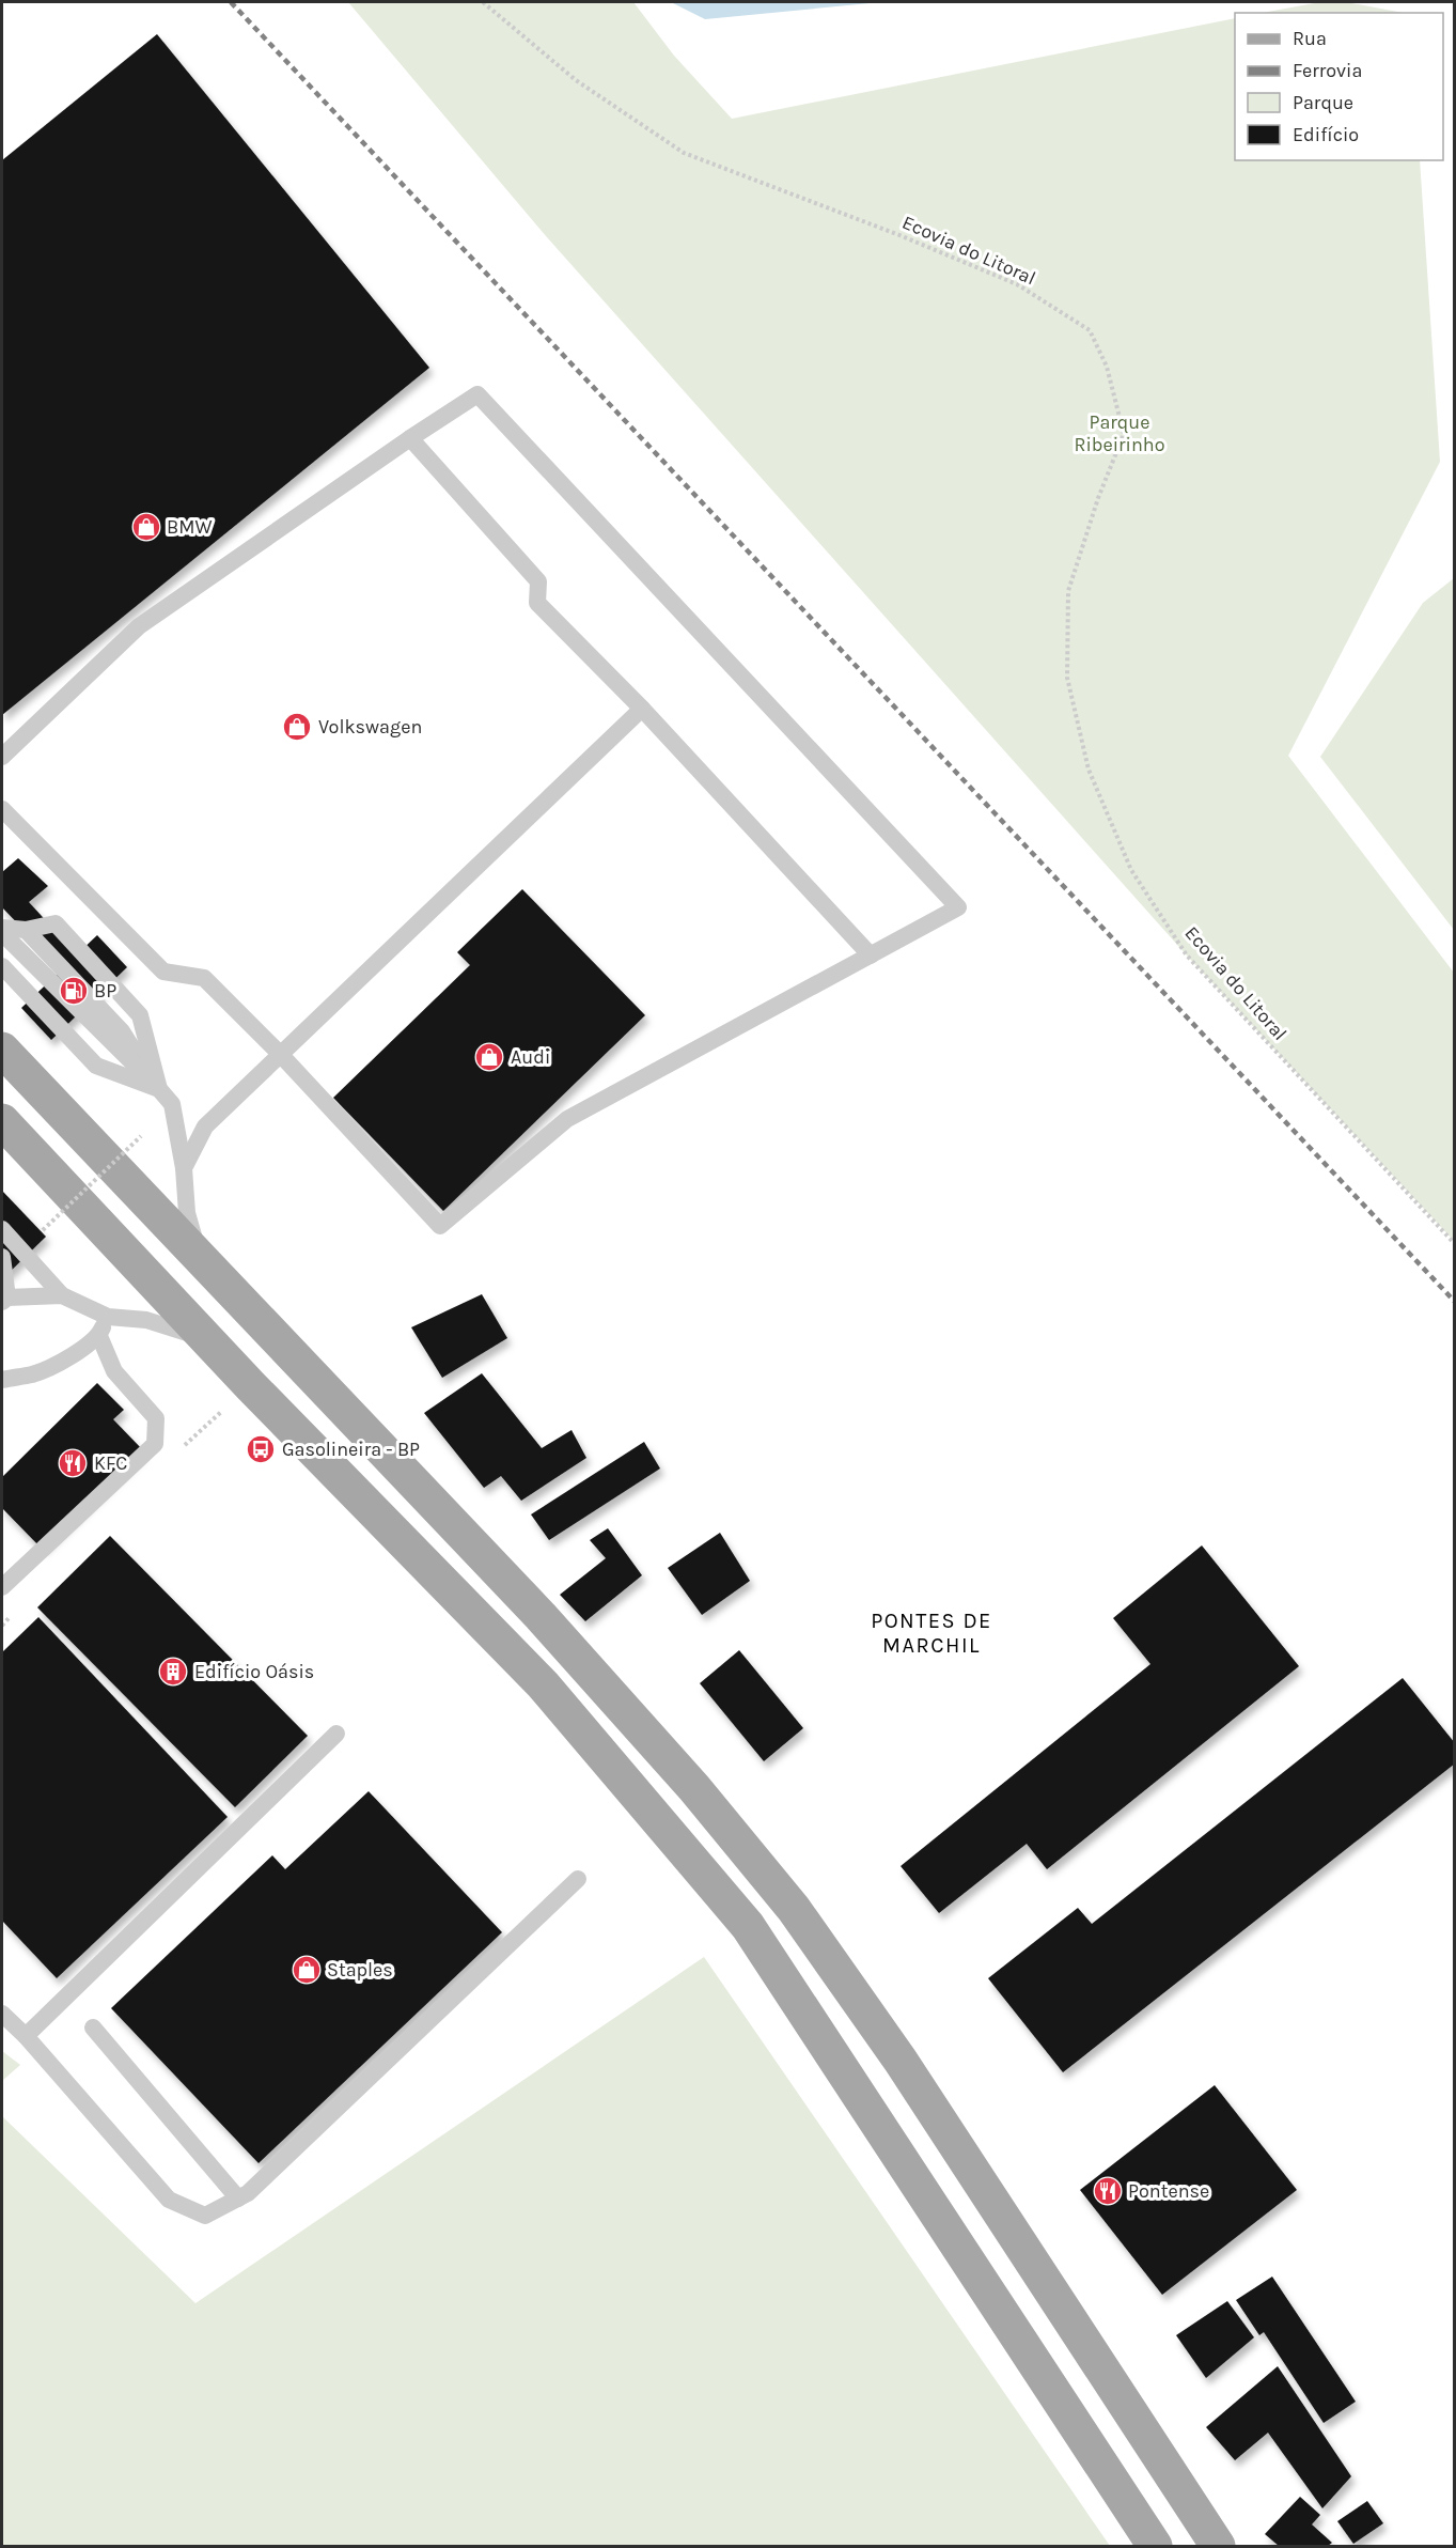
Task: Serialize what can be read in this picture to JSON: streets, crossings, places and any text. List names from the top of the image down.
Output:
{
  "streets": {
    "path": ["Ecovia do Litoral"]
  },
  "districts": ["PONTES DE MARCHIL"],
  "parks": ["Parque Ribeirinho"],
  "places": {
    "shop": [
      "BMW",
      "Volkswagen",
      "Audi",
      "Staples"
    ],
    "fuel station": ["BP"],
    "bus stop": ["Gasolineira - BP"],
    "restaurant": ["KFC", "Pontense"],
    "building": ["Edifício Oásis"]
  },
  "legend": [
    "Rua",
    "Ferrovia",
    "Parque",
    "Edifício"
  ]
}
